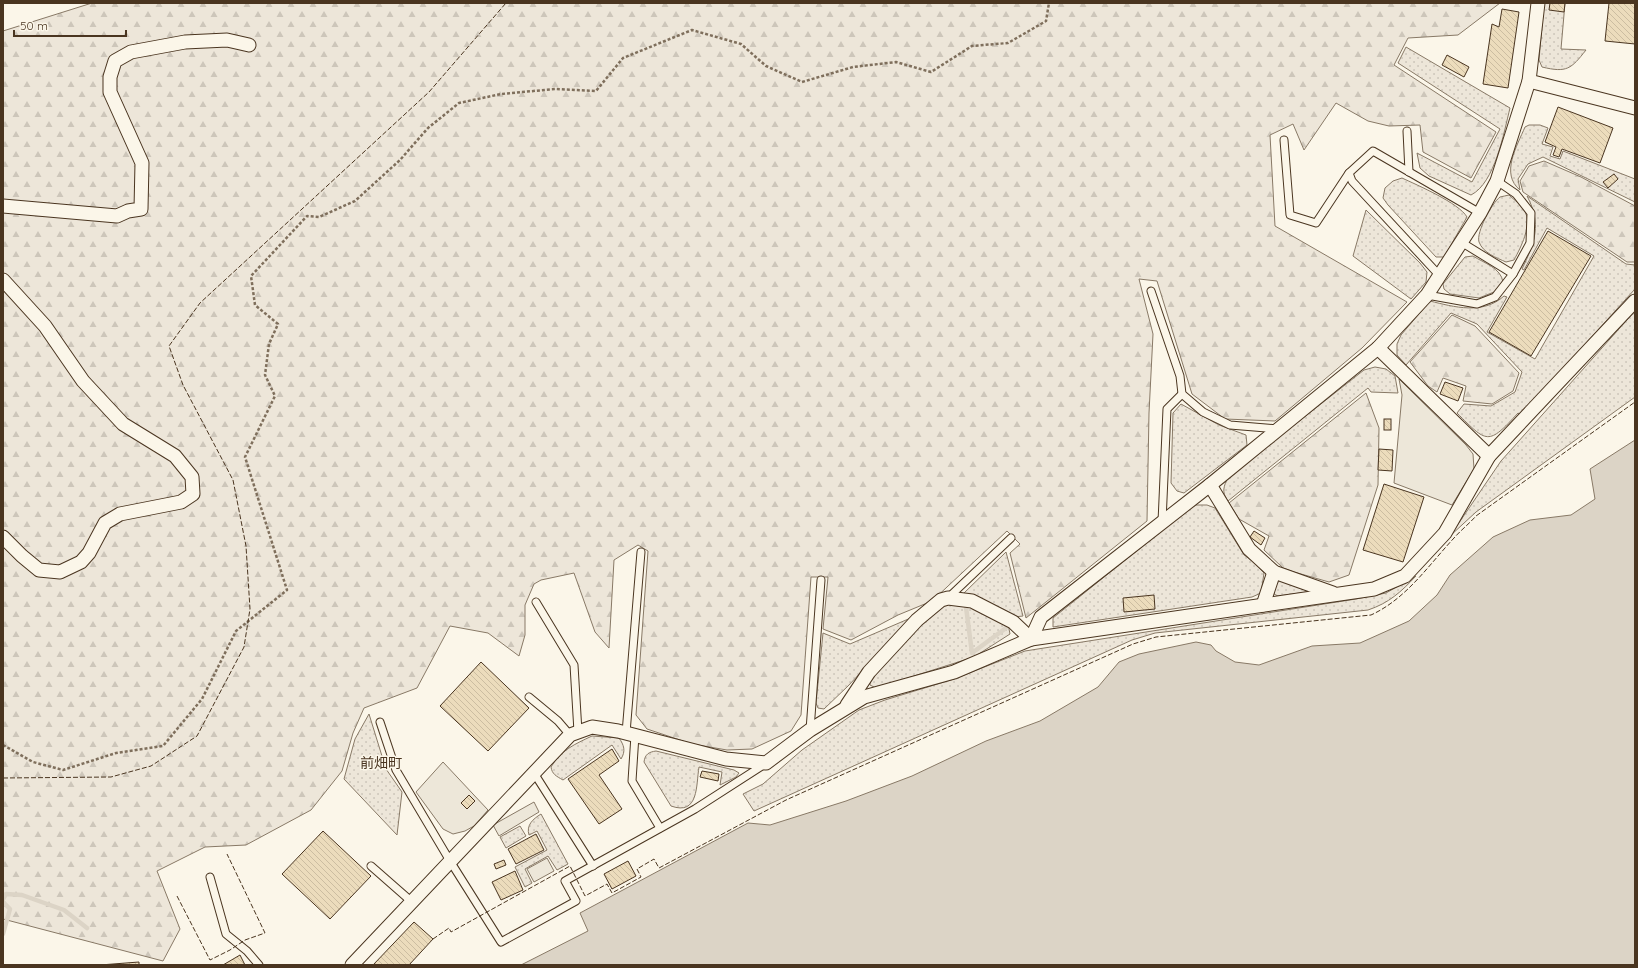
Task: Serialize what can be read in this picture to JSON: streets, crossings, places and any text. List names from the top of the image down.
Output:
{
  "districts": ["前畑町"],
  "scale_bar": "50 m"
}
